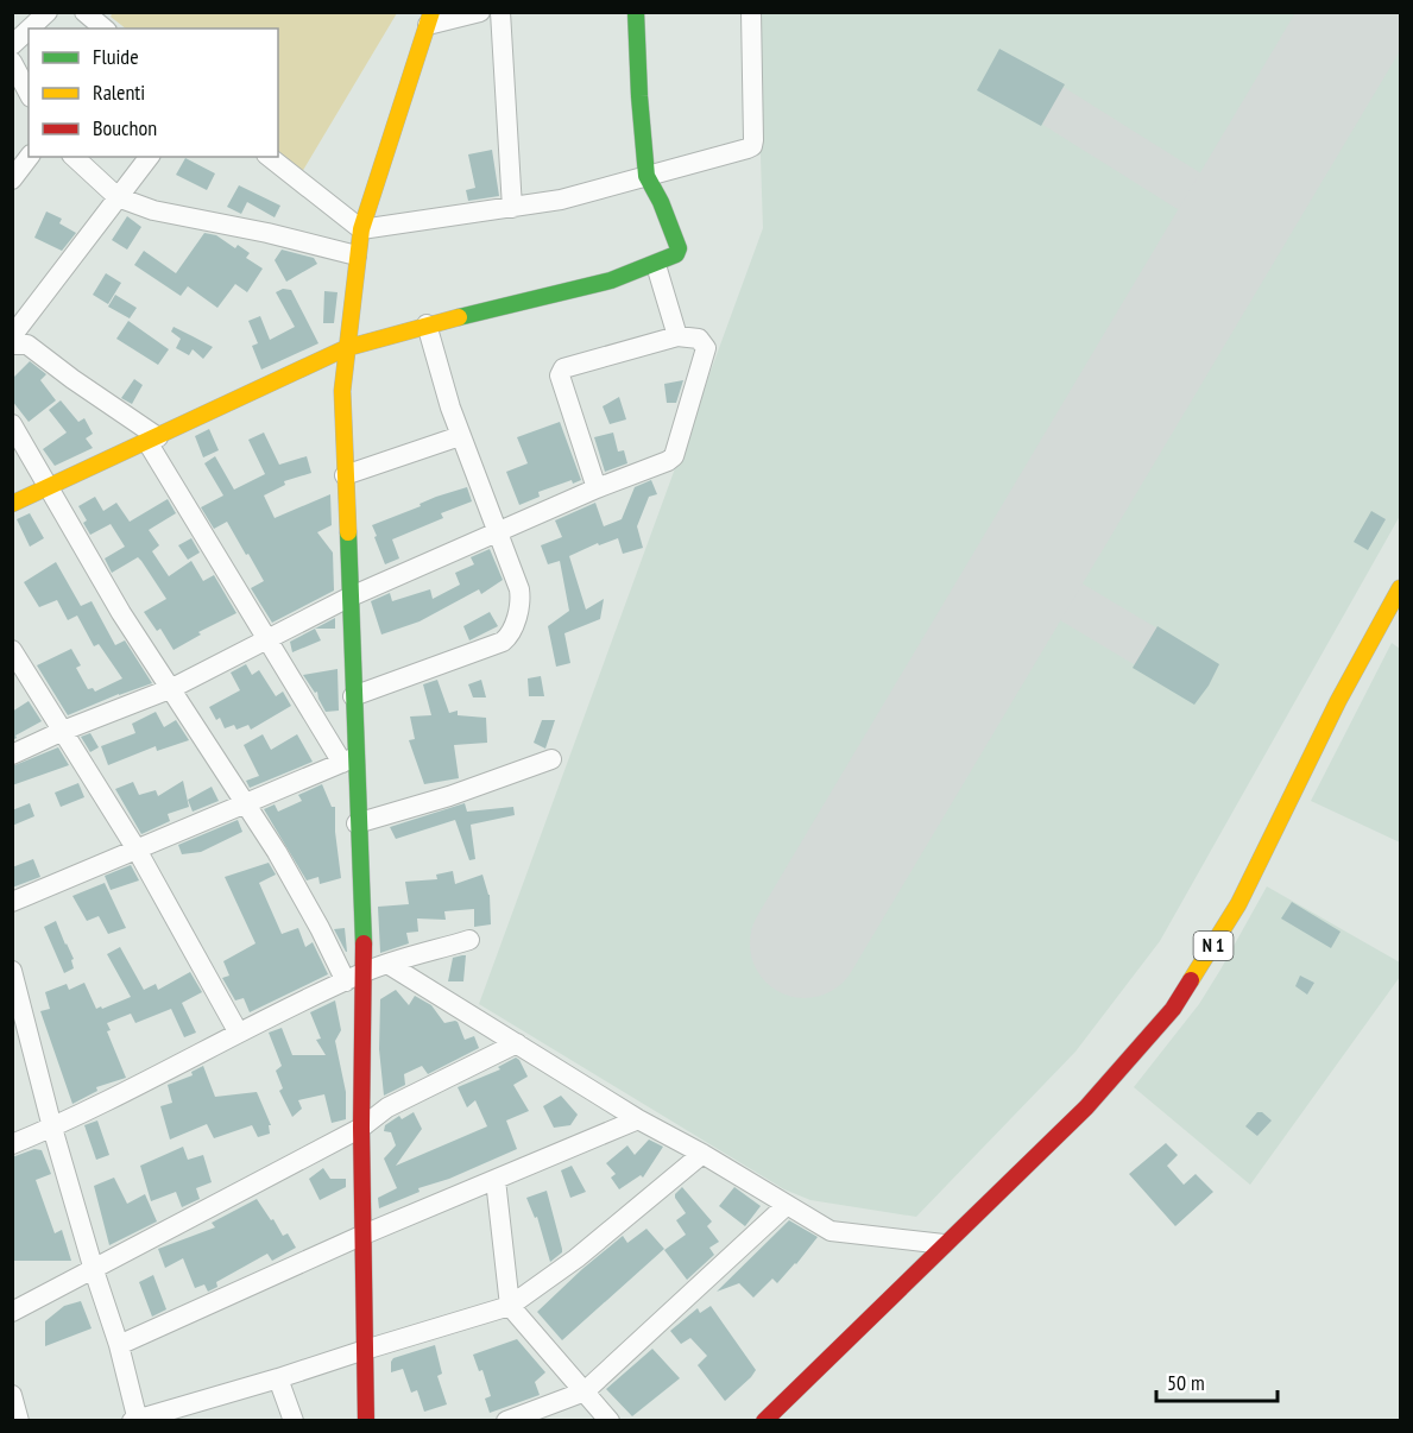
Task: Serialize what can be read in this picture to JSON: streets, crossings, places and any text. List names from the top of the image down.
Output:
{
  "streets": {
    "main road": ["N 1"]
  },
  "legend": ["Fluide", "Ralenti", "Bouchon"],
  "scale_bar": "50 m"
}
